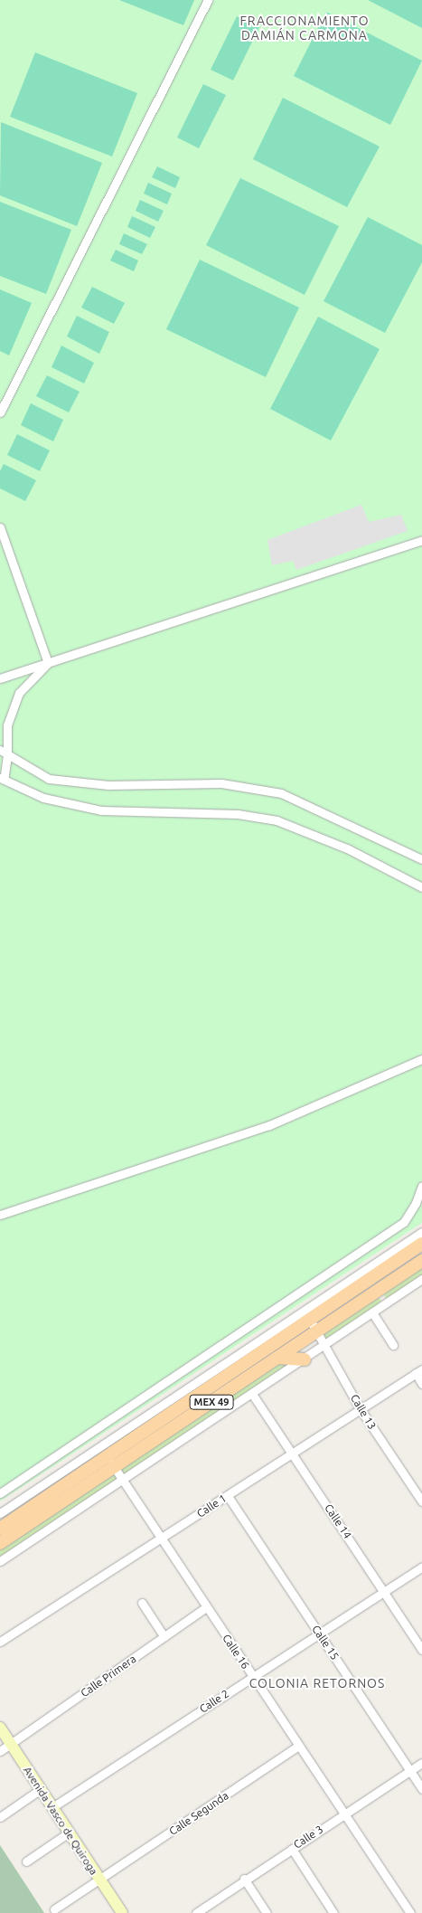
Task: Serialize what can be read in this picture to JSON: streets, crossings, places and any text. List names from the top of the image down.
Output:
{
  "streets": {
    "main road": ["MEX 49", "Avenida Vasco de Quiroga"],
    "street": [
      "Calle 13",
      "Calle 1",
      "Calle 14",
      "Calle 15",
      "Calle 16",
      "Calle Primera",
      "Calle 2",
      "Calle Segunda",
      "Calle 3"
    ]
  },
  "crossings": [
    ["MEX 49", "Calle 13"],
    ["MEX 49", "Calle 16"],
    ["Calle 13", "Calle 1"],
    ["Calle 1", "Calle 14"],
    ["Calle 1", "Calle 15"],
    ["Calle 1", "Calle 16"],
    ["Calle 14", "Calle 2"],
    ["Calle 15", "Calle 2"],
    ["Calle 15", "Calle 3"],
    ["Calle 16", "Calle Primera"],
    ["Calle 16", "Calle 2"],
    ["Calle 16", "Calle Segunda"],
    ["Calle 16", "Calle 3"],
    ["Calle Primera", "Avenida Vasco de Quiroga"],
    ["Calle 2", "Avenida Vasco de Quiroga"],
    ["Calle Segunda", "Avenida Vasco de Quiroga"]
  ],
  "districts": ["FRACCIONAMIENTO DAMIÁN CARMONA", "COLONIA RETORNOS"]
}
